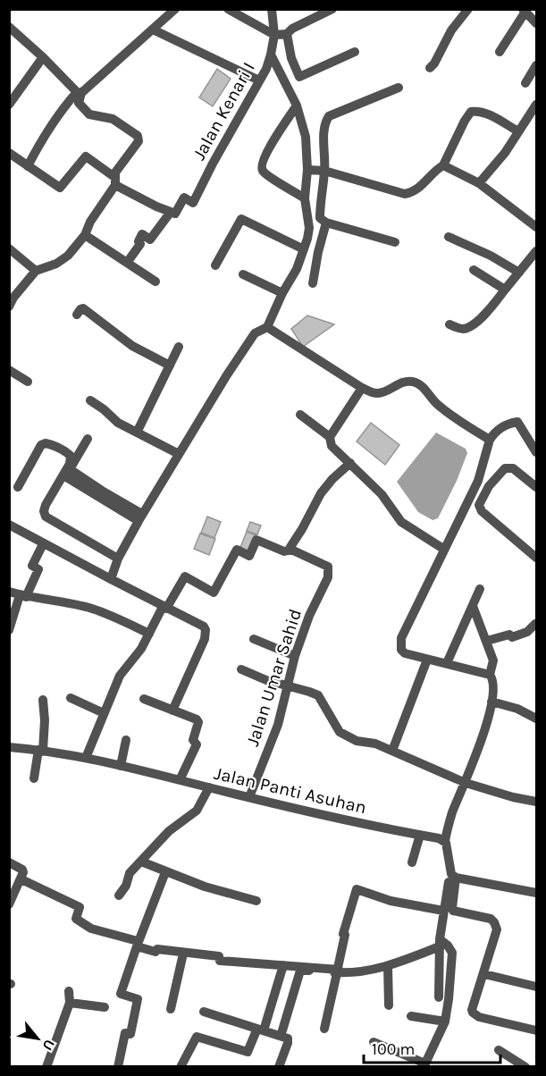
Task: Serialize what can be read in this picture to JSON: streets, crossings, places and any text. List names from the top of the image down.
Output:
{
  "streets": {
    "street": ["Jalan Kenari I", "Jalan Umar Sahid", "Jalan Panti Asuhan"]
  },
  "crossings": [
    ["Jalan Umar Sahid", "Jalan Panti Asuhan"]
  ],
  "scale_bar": "100 m",
  "north": "bottom right"
}
